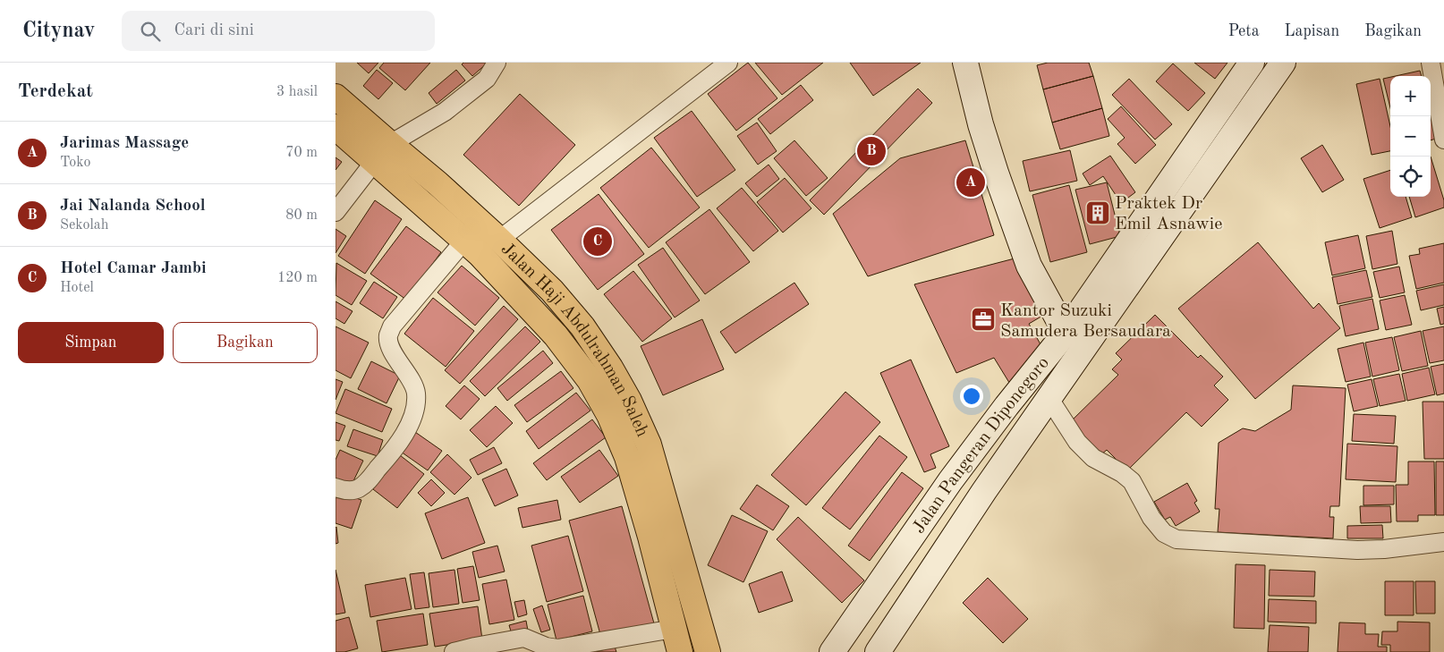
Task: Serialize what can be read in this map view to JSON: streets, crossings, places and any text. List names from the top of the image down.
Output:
{
  "streets": {
    "highway": ["Jalan Haji Abdulrahman Saleh"],
    "main road": ["Jalan Pangeran Diponegoro"]
  },
  "places": {
    "building": ["Praktek Dr Emil Asnawie"],
    "office": ["Kantor Suzuki Samudera Bersaudara"]
  },
  "page": {
    "header": "Citynav",
    "search": "Cari di sini",
    "nav": ["Peta", "Lapisan", "Bagikan"],
    "heading": ["Terdekat", "3 hasil"],
    "map_buttons": ["+", "−"],
    "list": [
      {
        "mark": "A",
        "name": "Jarimas Massage",
        "note": "Toko",
        "value": "70 m"
      },
      {
        "mark": "B",
        "name": "Jai Nalanda School",
        "note": "Sekolah",
        "value": "80 m"
      },
      {
        "mark": "C",
        "name": "Hotel Camar Jambi",
        "note": "Hotel",
        "value": "120 m"
      }
    ],
    "pins": ["B", "A", "C"],
    "buttons": ["Simpan", "Bagikan"]
  }
}
